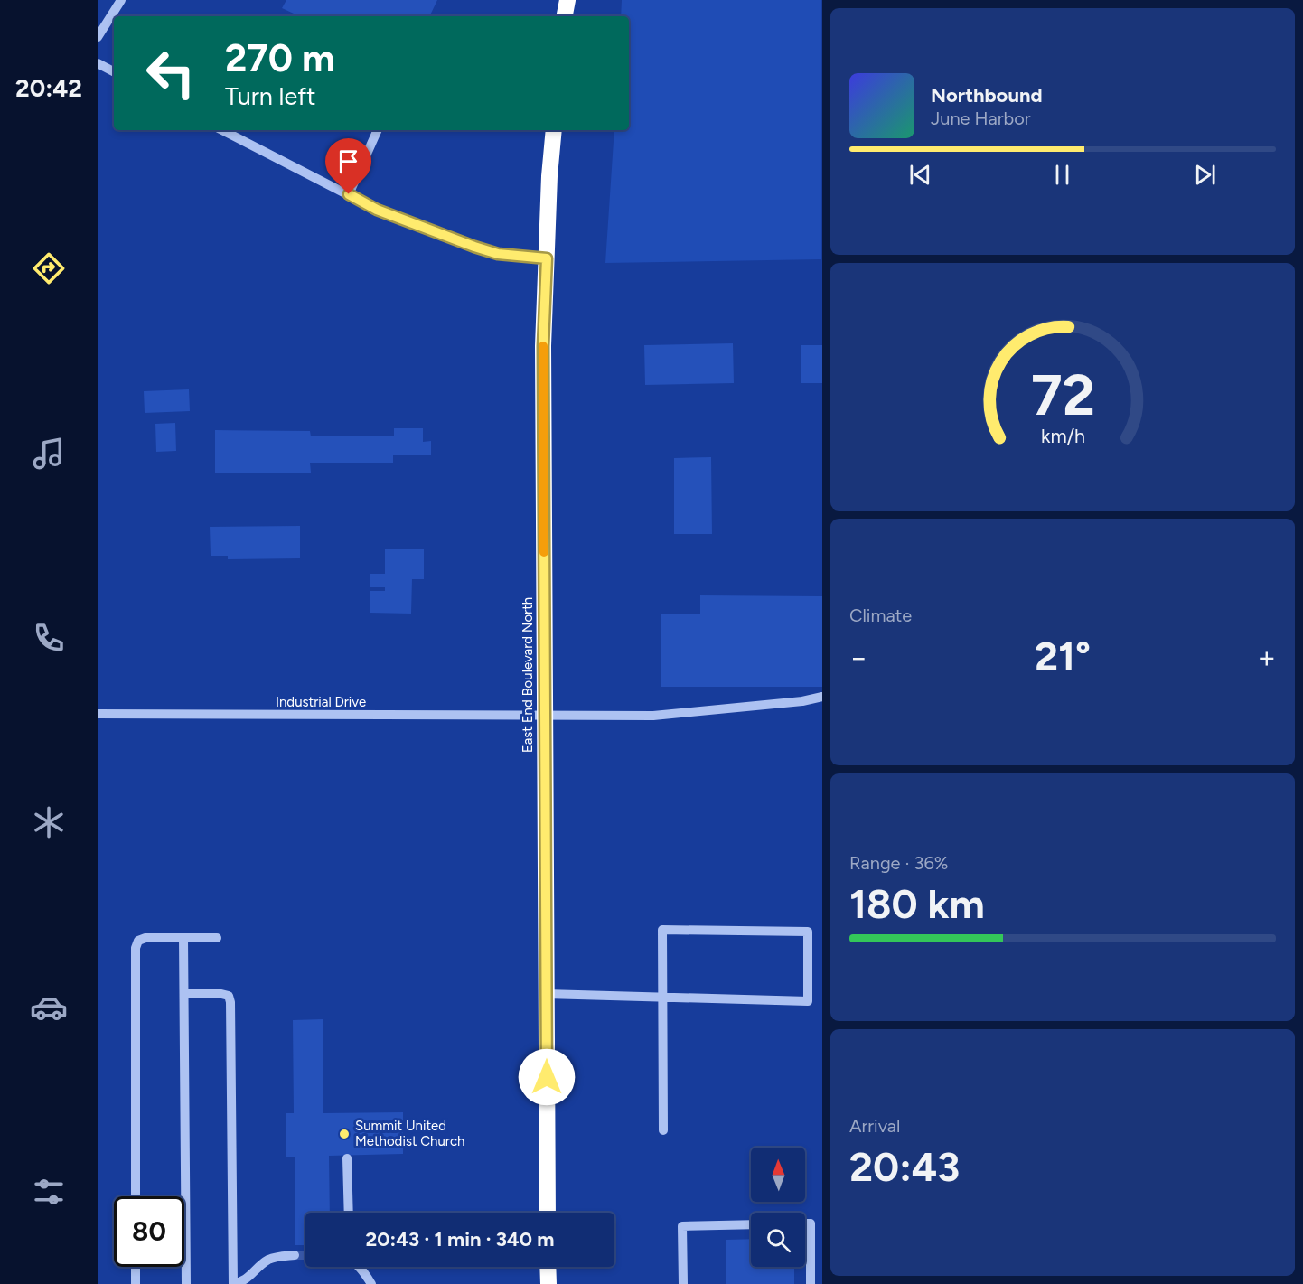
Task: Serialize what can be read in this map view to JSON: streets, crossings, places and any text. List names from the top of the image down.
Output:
{
  "streets": {
    "highway": ["East End Boulevard North"],
    "street": ["Industrial Drive"]
  },
  "crossings": [
    ["East End Boulevard North", "Industrial Drive"]
  ],
  "places": ["Summit United Methodist Church"],
  "north": "top",
  "page": {
    "tabs": "20:42",
    "turn": ["270 m", "Turn left"],
    "song": ["Northbound", "June Harbor"],
    "tile": [
      "Climate",
      ["Range · 36%", "180 km"],
      ["Arrival", "20:43"]
    ],
    "heat": ["−", "21°", "+"],
    "limit": "80",
    "trip": "20:43 · 1 min · 340 m",
    "gauge": ["72", "km/h"]
  }
}
